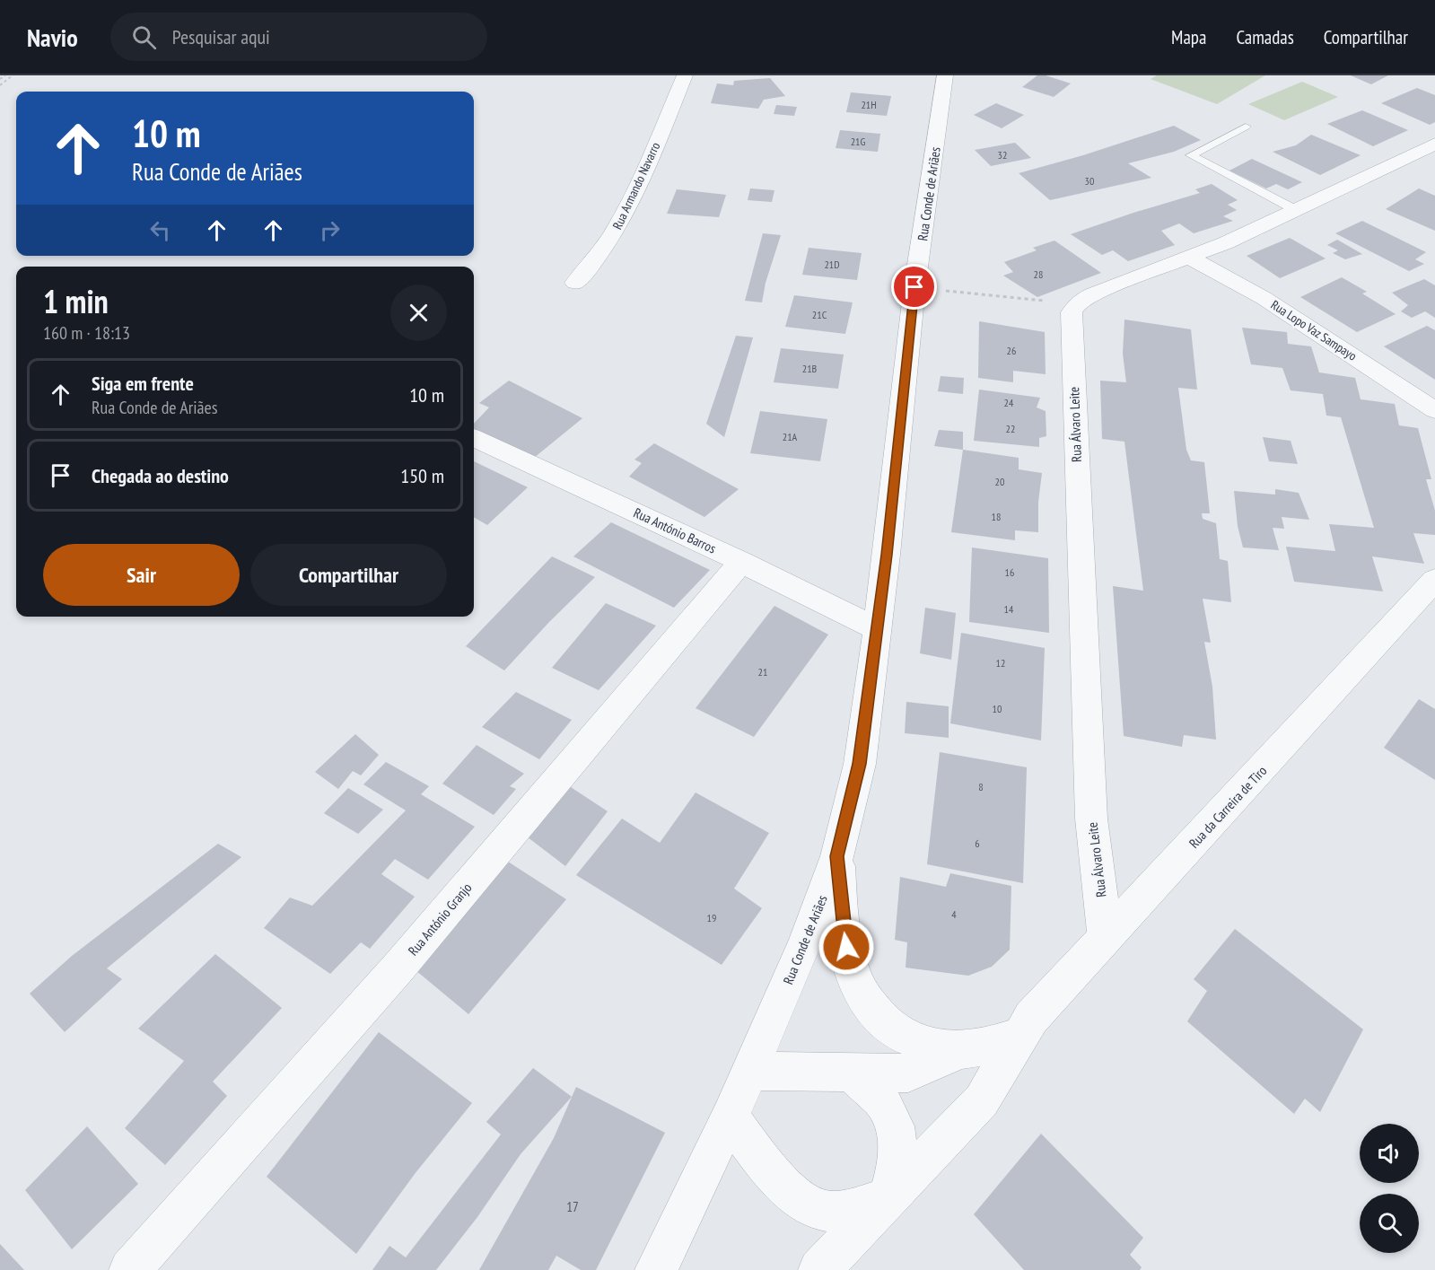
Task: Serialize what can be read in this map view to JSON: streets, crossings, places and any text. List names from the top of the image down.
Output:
{
  "streets": {
    "street": [
      "Rua Armando Navarro",
      "Rua Conde de Ariães",
      "Rua Lopo Vaz Sampayo",
      "Rua Álvaro Leite",
      "Rua António Barros",
      "Rua da Carreira de Tiro",
      "Rua António Granjo"
    ]
  },
  "crossings": [
    ["Rua Conde de Ariães", "Rua António Barros"],
    ["Rua Conde de Ariães", "Rua da Carreira de Tiro"],
    ["Rua Álvaro Leite", "Rua da Carreira de Tiro"],
    ["Rua António Barros", "Rua António Granjo"]
  ],
  "house_numbers": [
    "21H",
    "21G",
    "32",
    "30",
    "21D",
    "28",
    "21C",
    "26",
    "21B",
    "24",
    "22",
    "21A",
    "20",
    "18",
    "16",
    "14",
    "12",
    "21",
    "10",
    "8",
    "6",
    "4",
    "19",
    "17"
  ],
  "page": {
    "header": "Navio",
    "search": "Pesquisar aqui",
    "nav": ["Mapa", "Camadas", "Compartilhar"],
    "turn": ["10 m", "Rua Conde de Ariães"],
    "heading": ["1 min", "160 m · 18:13"],
    "list": [
      {
        "name": "Siga em frente",
        "note": "Rua Conde de Ariães",
        "value": "10 m"
      },
      {
        "name": "Chegada ao destino",
        "value": "150 m"
      }
    ],
    "buttons": ["Sair", "Compartilhar"]
  }
}
